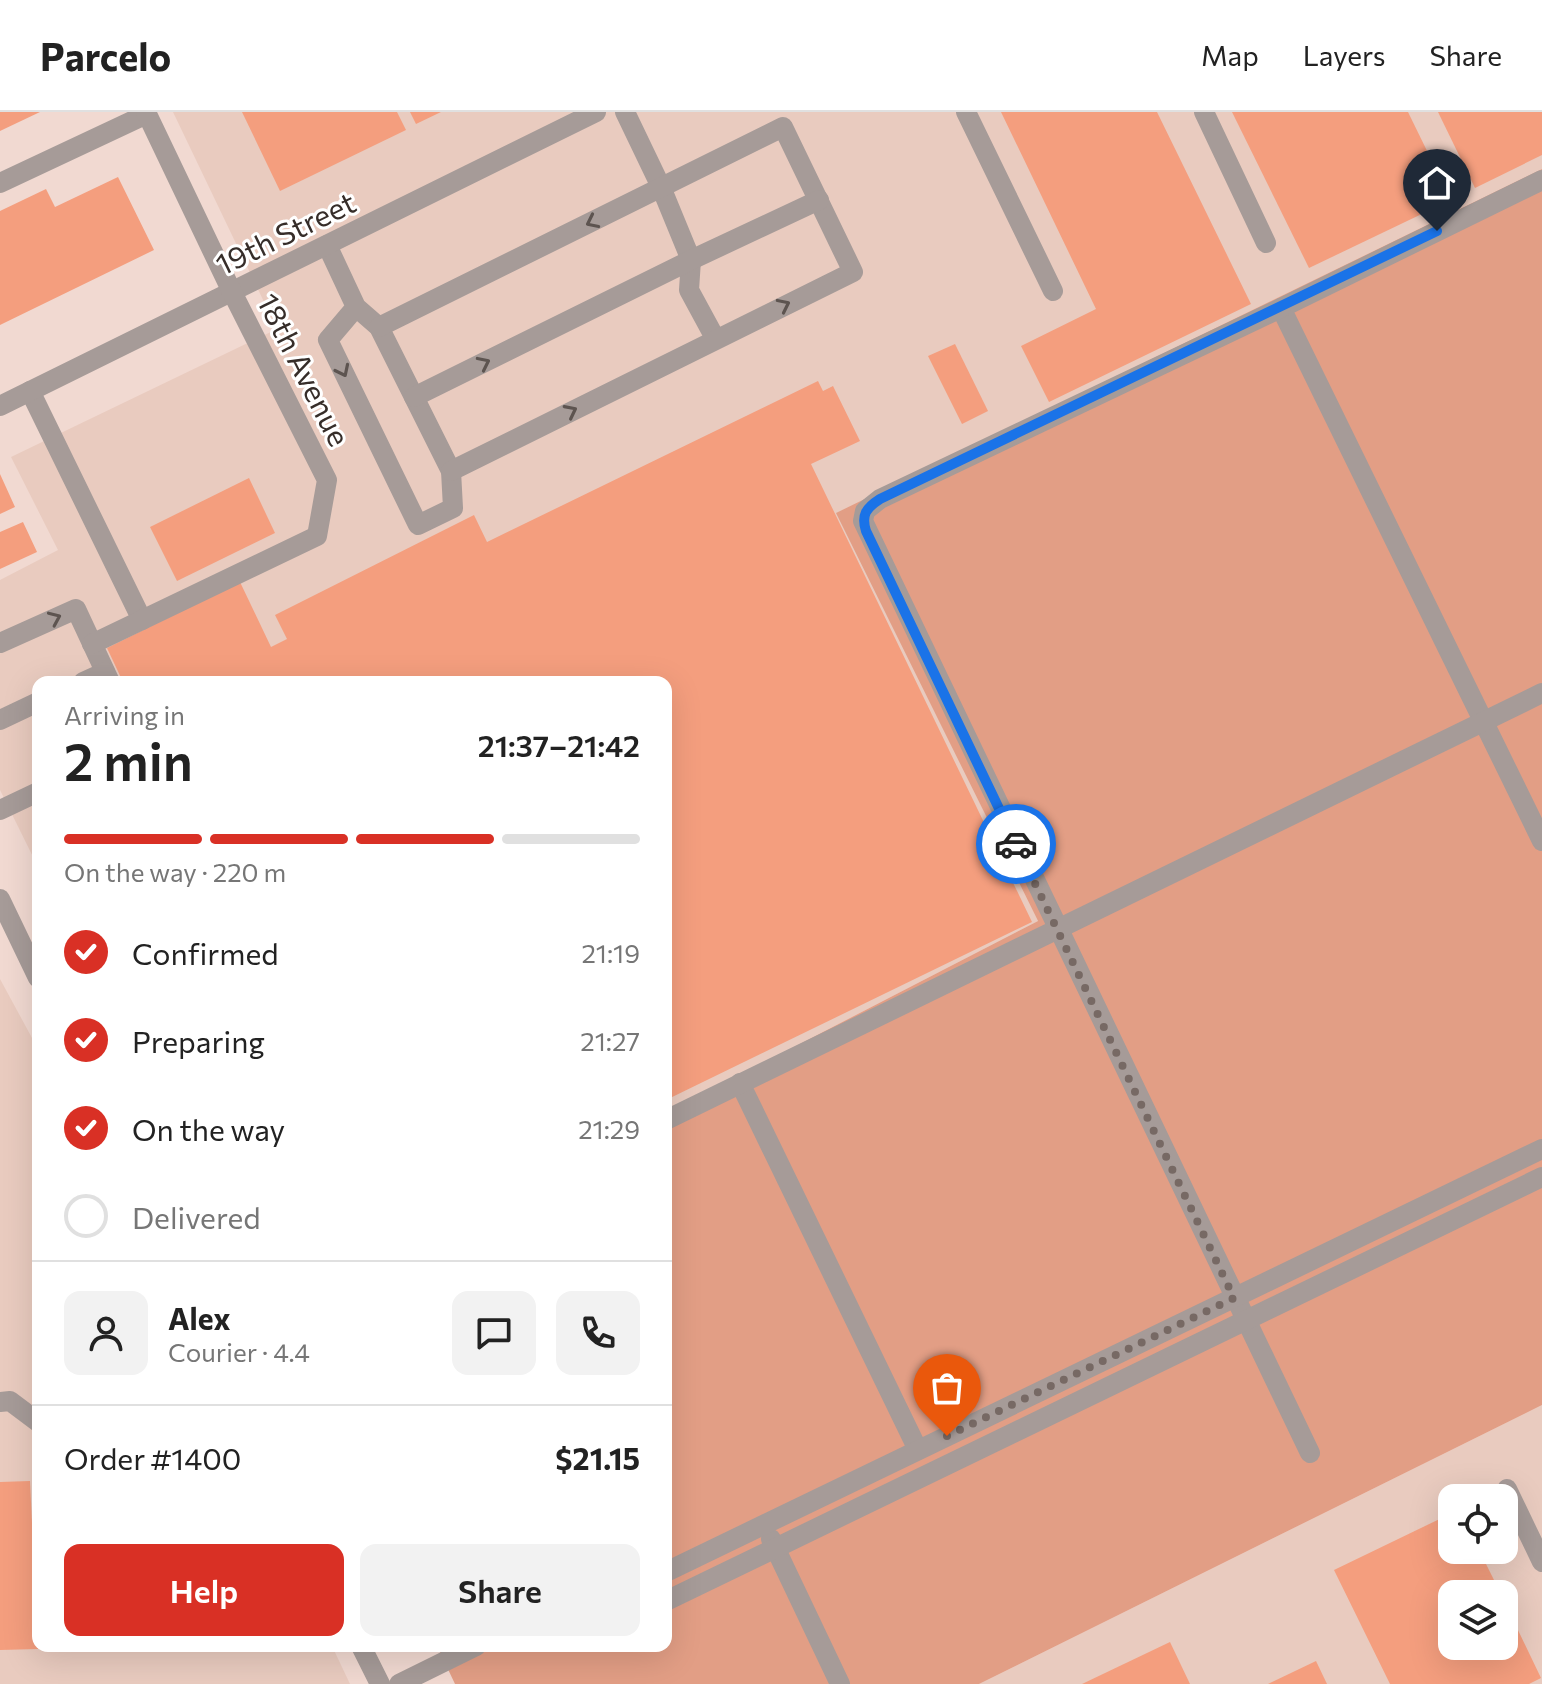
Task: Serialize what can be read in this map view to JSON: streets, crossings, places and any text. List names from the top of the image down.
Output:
{
  "streets": {
    "street": ["19th Street", "18th Avenue"]
  },
  "crossings": [
    ["19th Street", "18th Avenue"]
  ],
  "page": {
    "header": "Parcelo",
    "nav": ["Map", "Layers", "Share"],
    "heading": ["2 min", "Arriving in", "21:37–21:42"],
    "panel": [
      "Alex",
      "Courier · 4.4",
      "Order #1400",
      "$21.15"
    ],
    "bar": "On the way · 220 m",
    "list": [
      ["Confirmed", "21:19"],
      ["Preparing", "21:27"],
      ["On the way", "21:29"],
      "Delivered"
    ],
    "buttons": ["Help", "Share"]
  }
}
